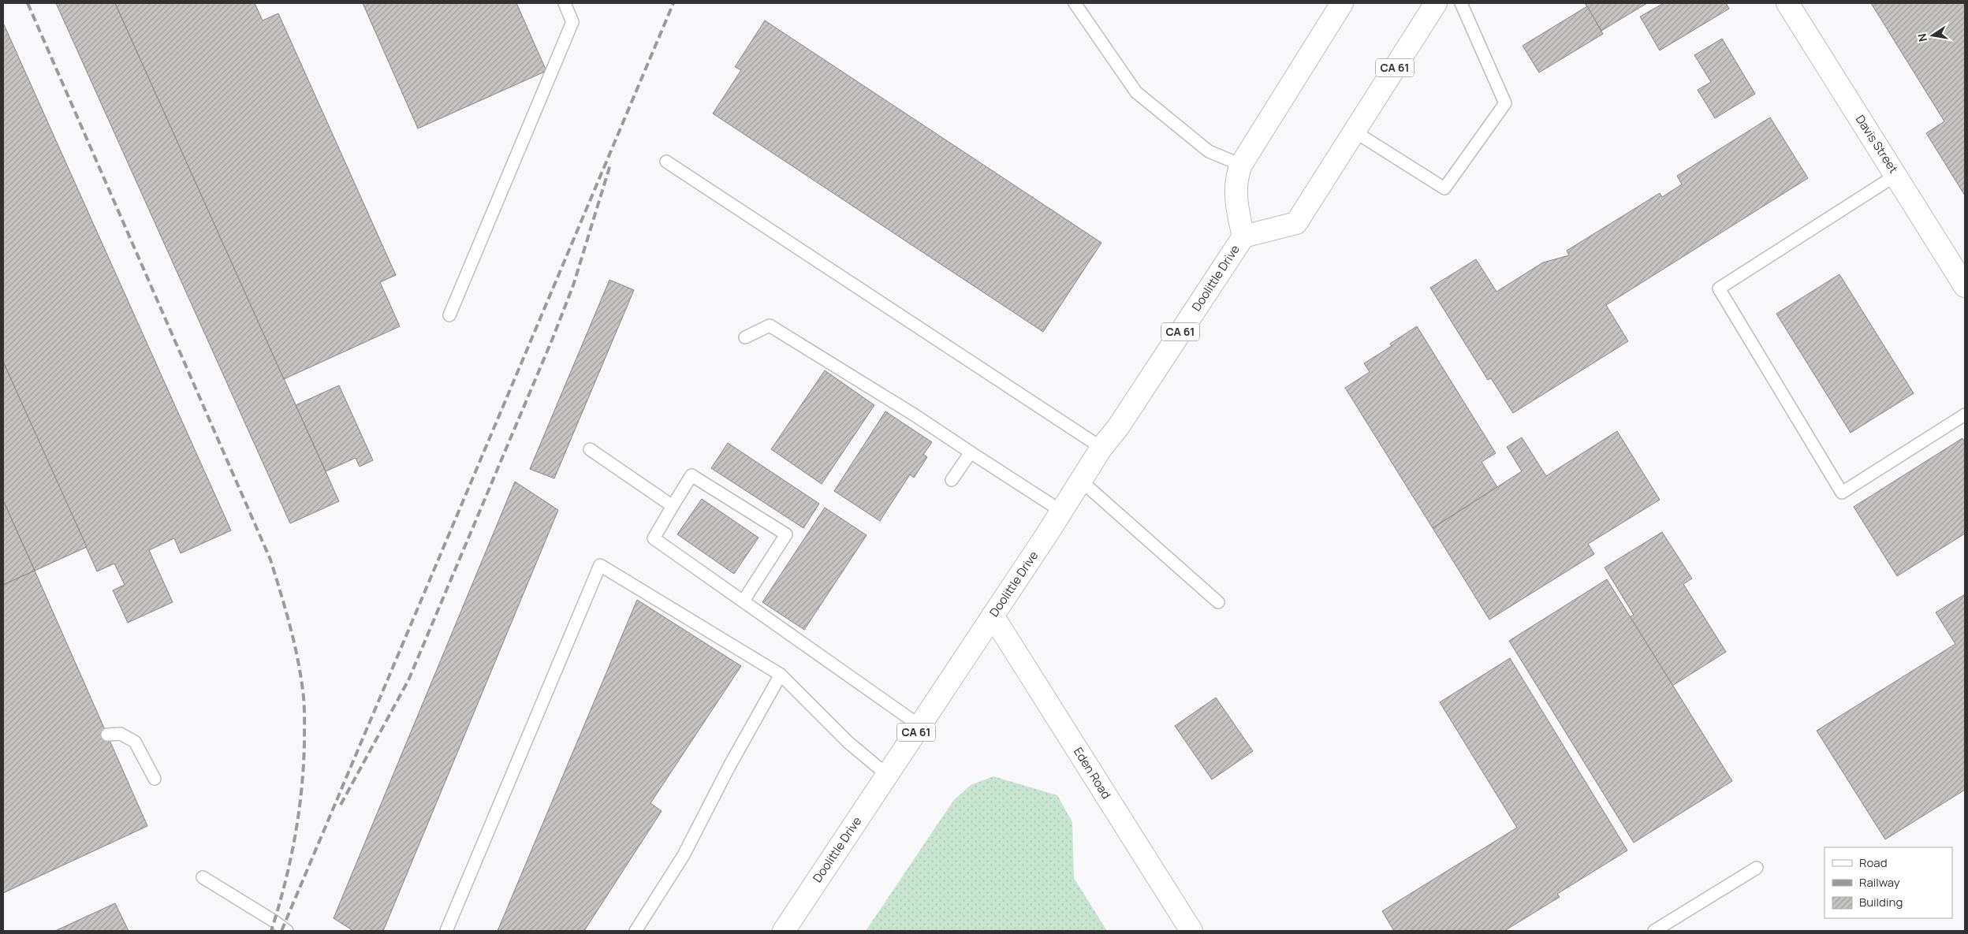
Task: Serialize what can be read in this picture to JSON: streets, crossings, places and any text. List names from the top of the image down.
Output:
{
  "streets": {
    "main road": [
      "CA 61",
      "Davis Street",
      "Doolittle Drive",
      "Eden Road"
    ]
  },
  "crossings": [
    ["Doolittle Drive", "Eden Road"]
  ],
  "legend": ["Road", "Railway", "Building"],
  "north": "left"
}
